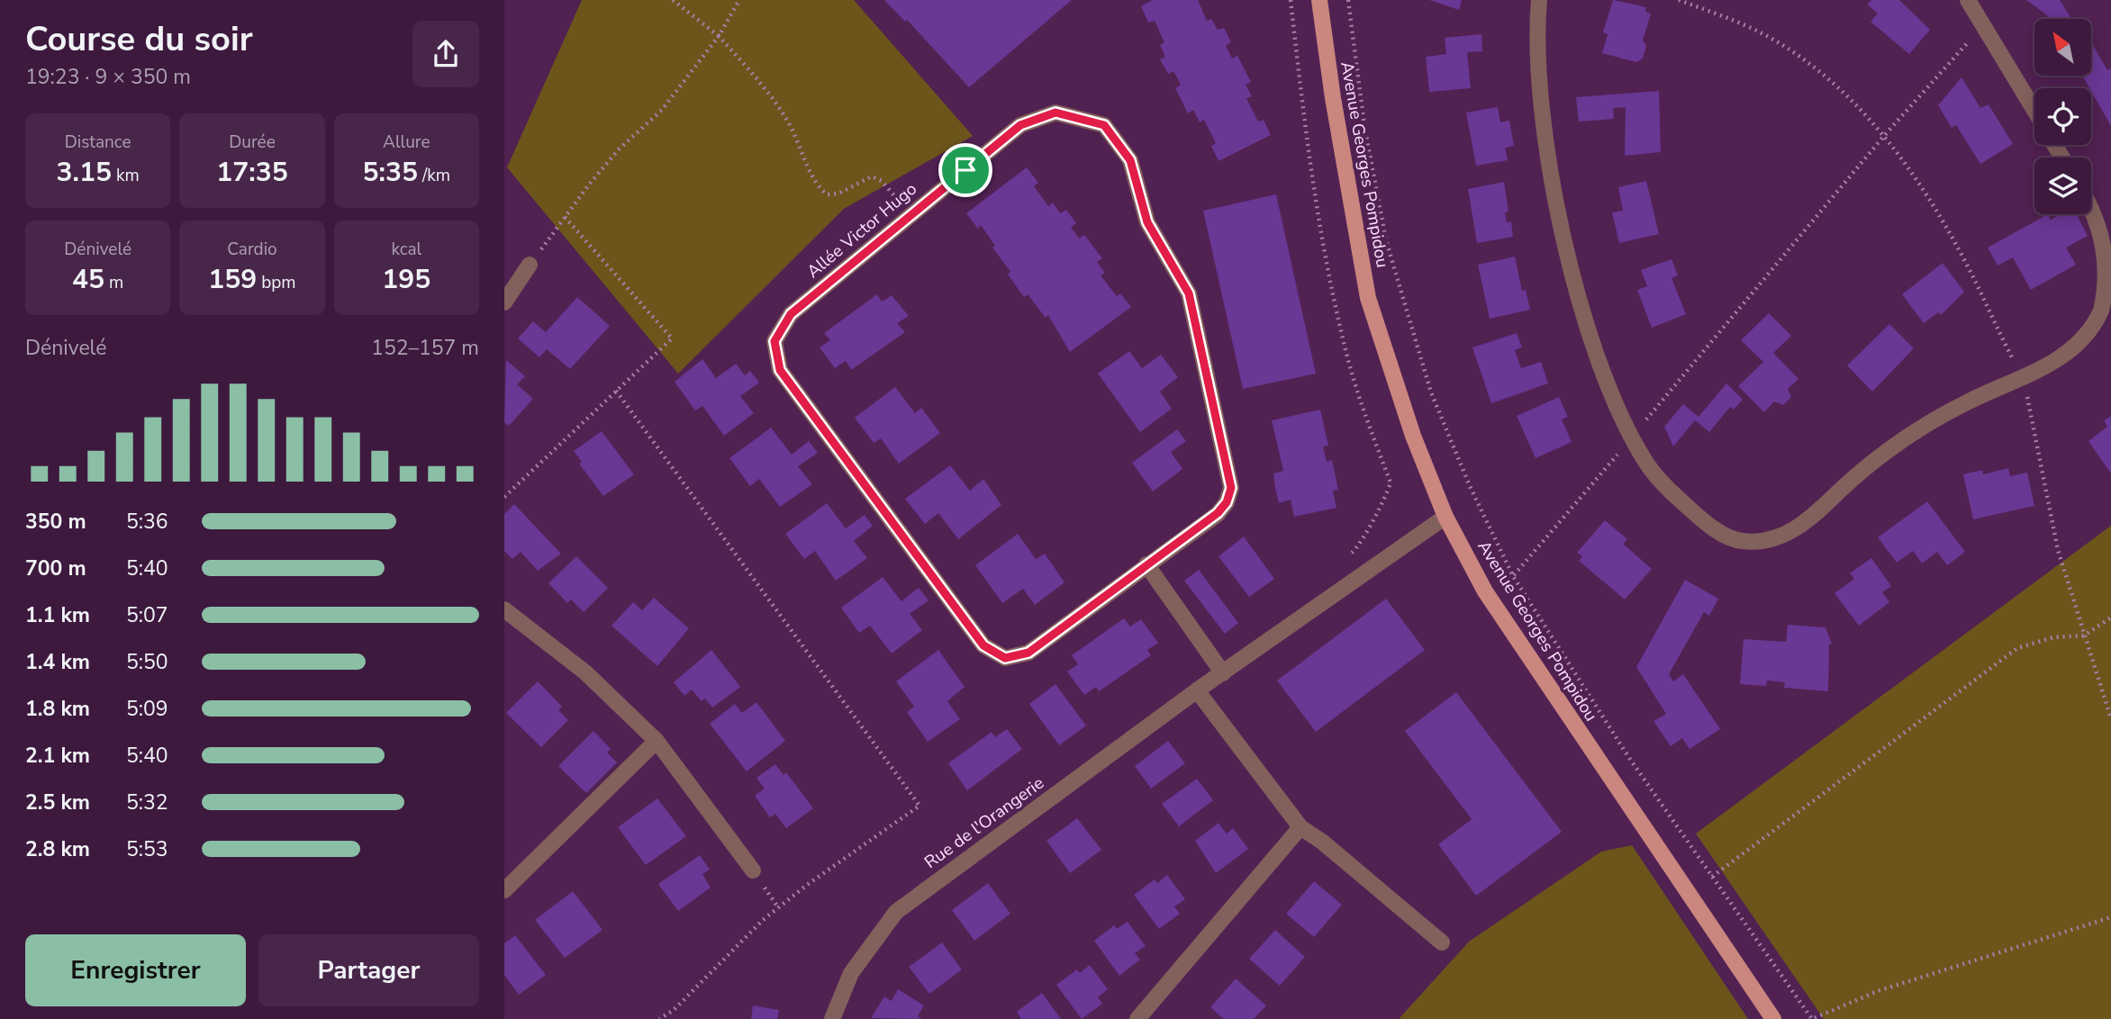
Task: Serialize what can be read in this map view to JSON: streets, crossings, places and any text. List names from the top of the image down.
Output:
{
  "streets": {
    "main road": ["Avenue Georges Pompidou"],
    "street": ["Allée Victor Hugo", "Rue de l'Orangerie"]
  },
  "crossings": [
    ["Avenue Georges Pompidou", "Rue de l'Orangerie"]
  ],
  "north": "top left",
  "page": {
    "heading": ["Course du soir", "19:23 · 9 × 350 m"],
    "stats": [
      ["Distance", "3.15 km"],
      ["Durée", "17:35"],
      ["Allure", "5:35 /km"],
      ["Dénivelé", "45 m"],
      ["Cardio", "159 bpm"],
      ["kcal", "195"]
    ],
    "chart": ["Dénivelé", "152–157 m"],
    "list": [
      {
        "name": "350 m",
        "note": "5:36"
      },
      {
        "name": "700 m",
        "note": "5:40"
      },
      {
        "name": "1.1 km",
        "note": "5:07"
      },
      {
        "name": "1.4 km",
        "note": "5:50"
      },
      {
        "name": "1.8 km",
        "note": "5:09"
      },
      {
        "name": "2.1 km",
        "note": "5:40"
      },
      {
        "name": "2.5 km",
        "note": "5:32"
      },
      {
        "name": "2.8 km",
        "note": "5:53"
      }
    ],
    "buttons": ["Enregistrer", "Partager"]
  }
}
